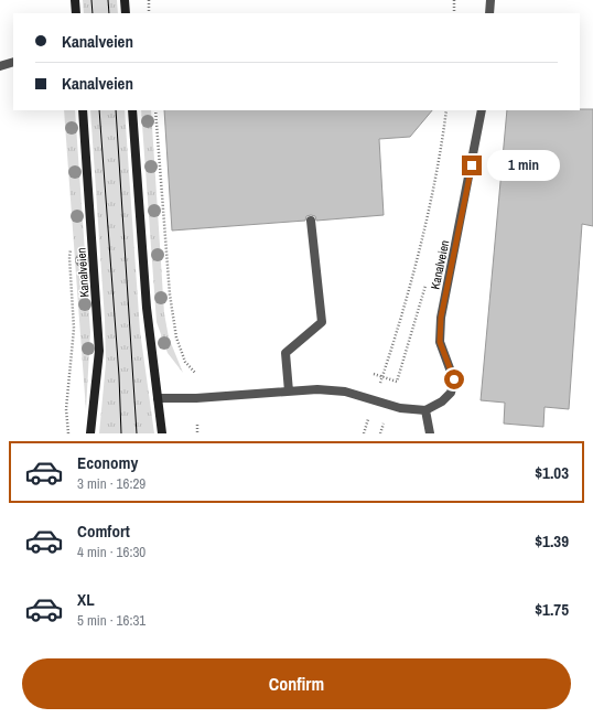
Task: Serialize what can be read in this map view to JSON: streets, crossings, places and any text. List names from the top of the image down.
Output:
{
  "streets": {
    "main road": ["Kanalveien"]
  },
  "page": {
    "banner": ["Kanalveien", "Kanalveien"],
    "bubble": "1 min",
    "list": [
      {
        "name": "Economy",
        "note": "3 min · 16:29",
        "value": "$1.03"
      },
      {
        "name": "Comfort",
        "note": "4 min · 16:30",
        "value": "$1.39"
      },
      {
        "name": "XL",
        "note": "5 min · 16:31",
        "value": "$1.75"
      }
    ],
    "buttons": "Confirm"
  }
}
